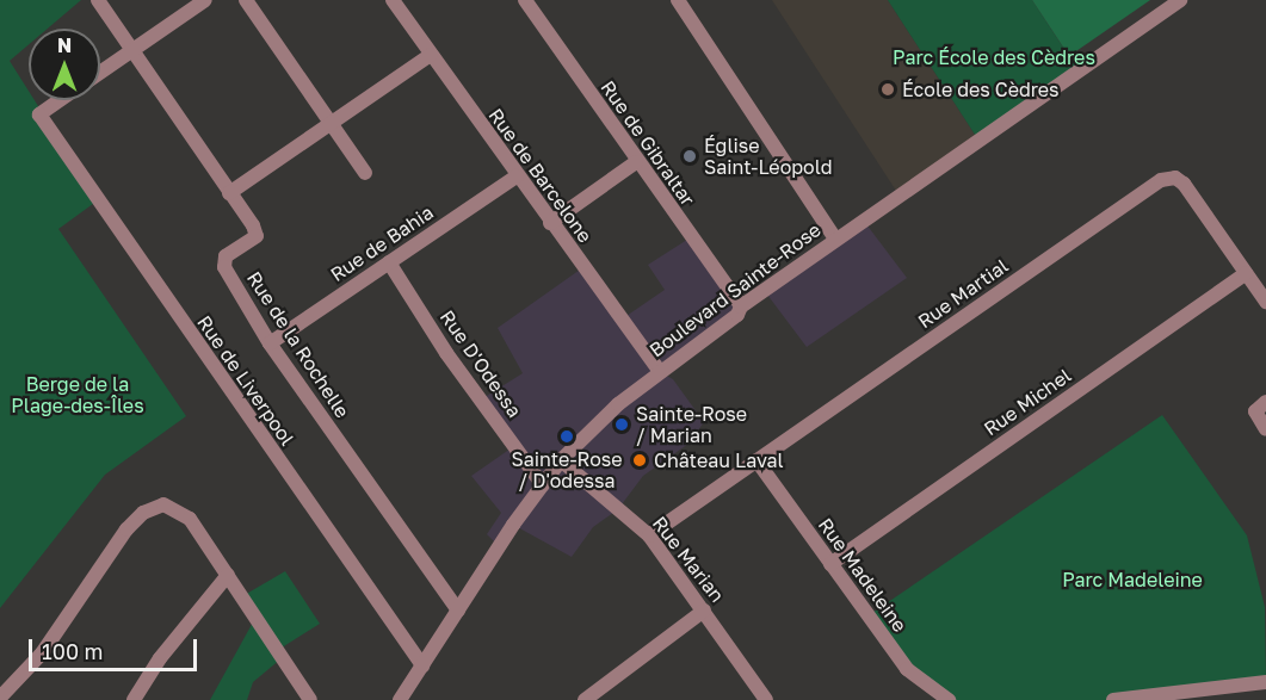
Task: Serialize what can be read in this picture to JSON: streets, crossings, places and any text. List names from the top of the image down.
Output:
{
  "streets": {
    "street": [
      "Rue de Gibraltar",
      "Rue de Barcelone",
      "Rue de Bahia",
      "Boulevard Sainte-Rose",
      "Rue Martial",
      "Rue de la Rochelle",
      "Rue D'Odessa",
      "Rue de Liverpool",
      "Rue Michel",
      "Rue Marian",
      "Rue Madeleine"
    ]
  },
  "crossings": [
    ["Rue de Gibraltar", "Boulevard Sainte-Rose"],
    ["Rue de Barcelone", "Rue de Bahia"],
    ["Rue de Barcelone", "Boulevard Sainte-Rose"],
    ["Rue de Bahia", "Rue de la Rochelle"],
    ["Rue de Bahia", "Rue D'Odessa"],
    ["Boulevard Sainte-Rose", "Rue de la Rochelle"],
    ["Boulevard Sainte-Rose", "Rue D'Odessa"],
    ["Boulevard Sainte-Rose", "Rue de Liverpool"],
    ["Boulevard Sainte-Rose", "Rue Marian"],
    ["Rue Martial", "Rue Michel"],
    ["Rue Martial", "Rue Marian"],
    ["Rue Martial", "Rue Madeleine"],
    ["Rue Michel", "Rue Madeleine"]
  ],
  "parks": ["Parc École des Cèdres", "Berge de la Plage-des-Îles", "Parc Madeleine"],
  "places": [
    "École des Cèdres",
    "Église Saint-Léopold",
    "Sainte-Rose / Marian",
    "Sainte-Rose / D'odessa",
    "Château Laval"
  ],
  "scale_bar": "100 m",
  "north": "top"
}
